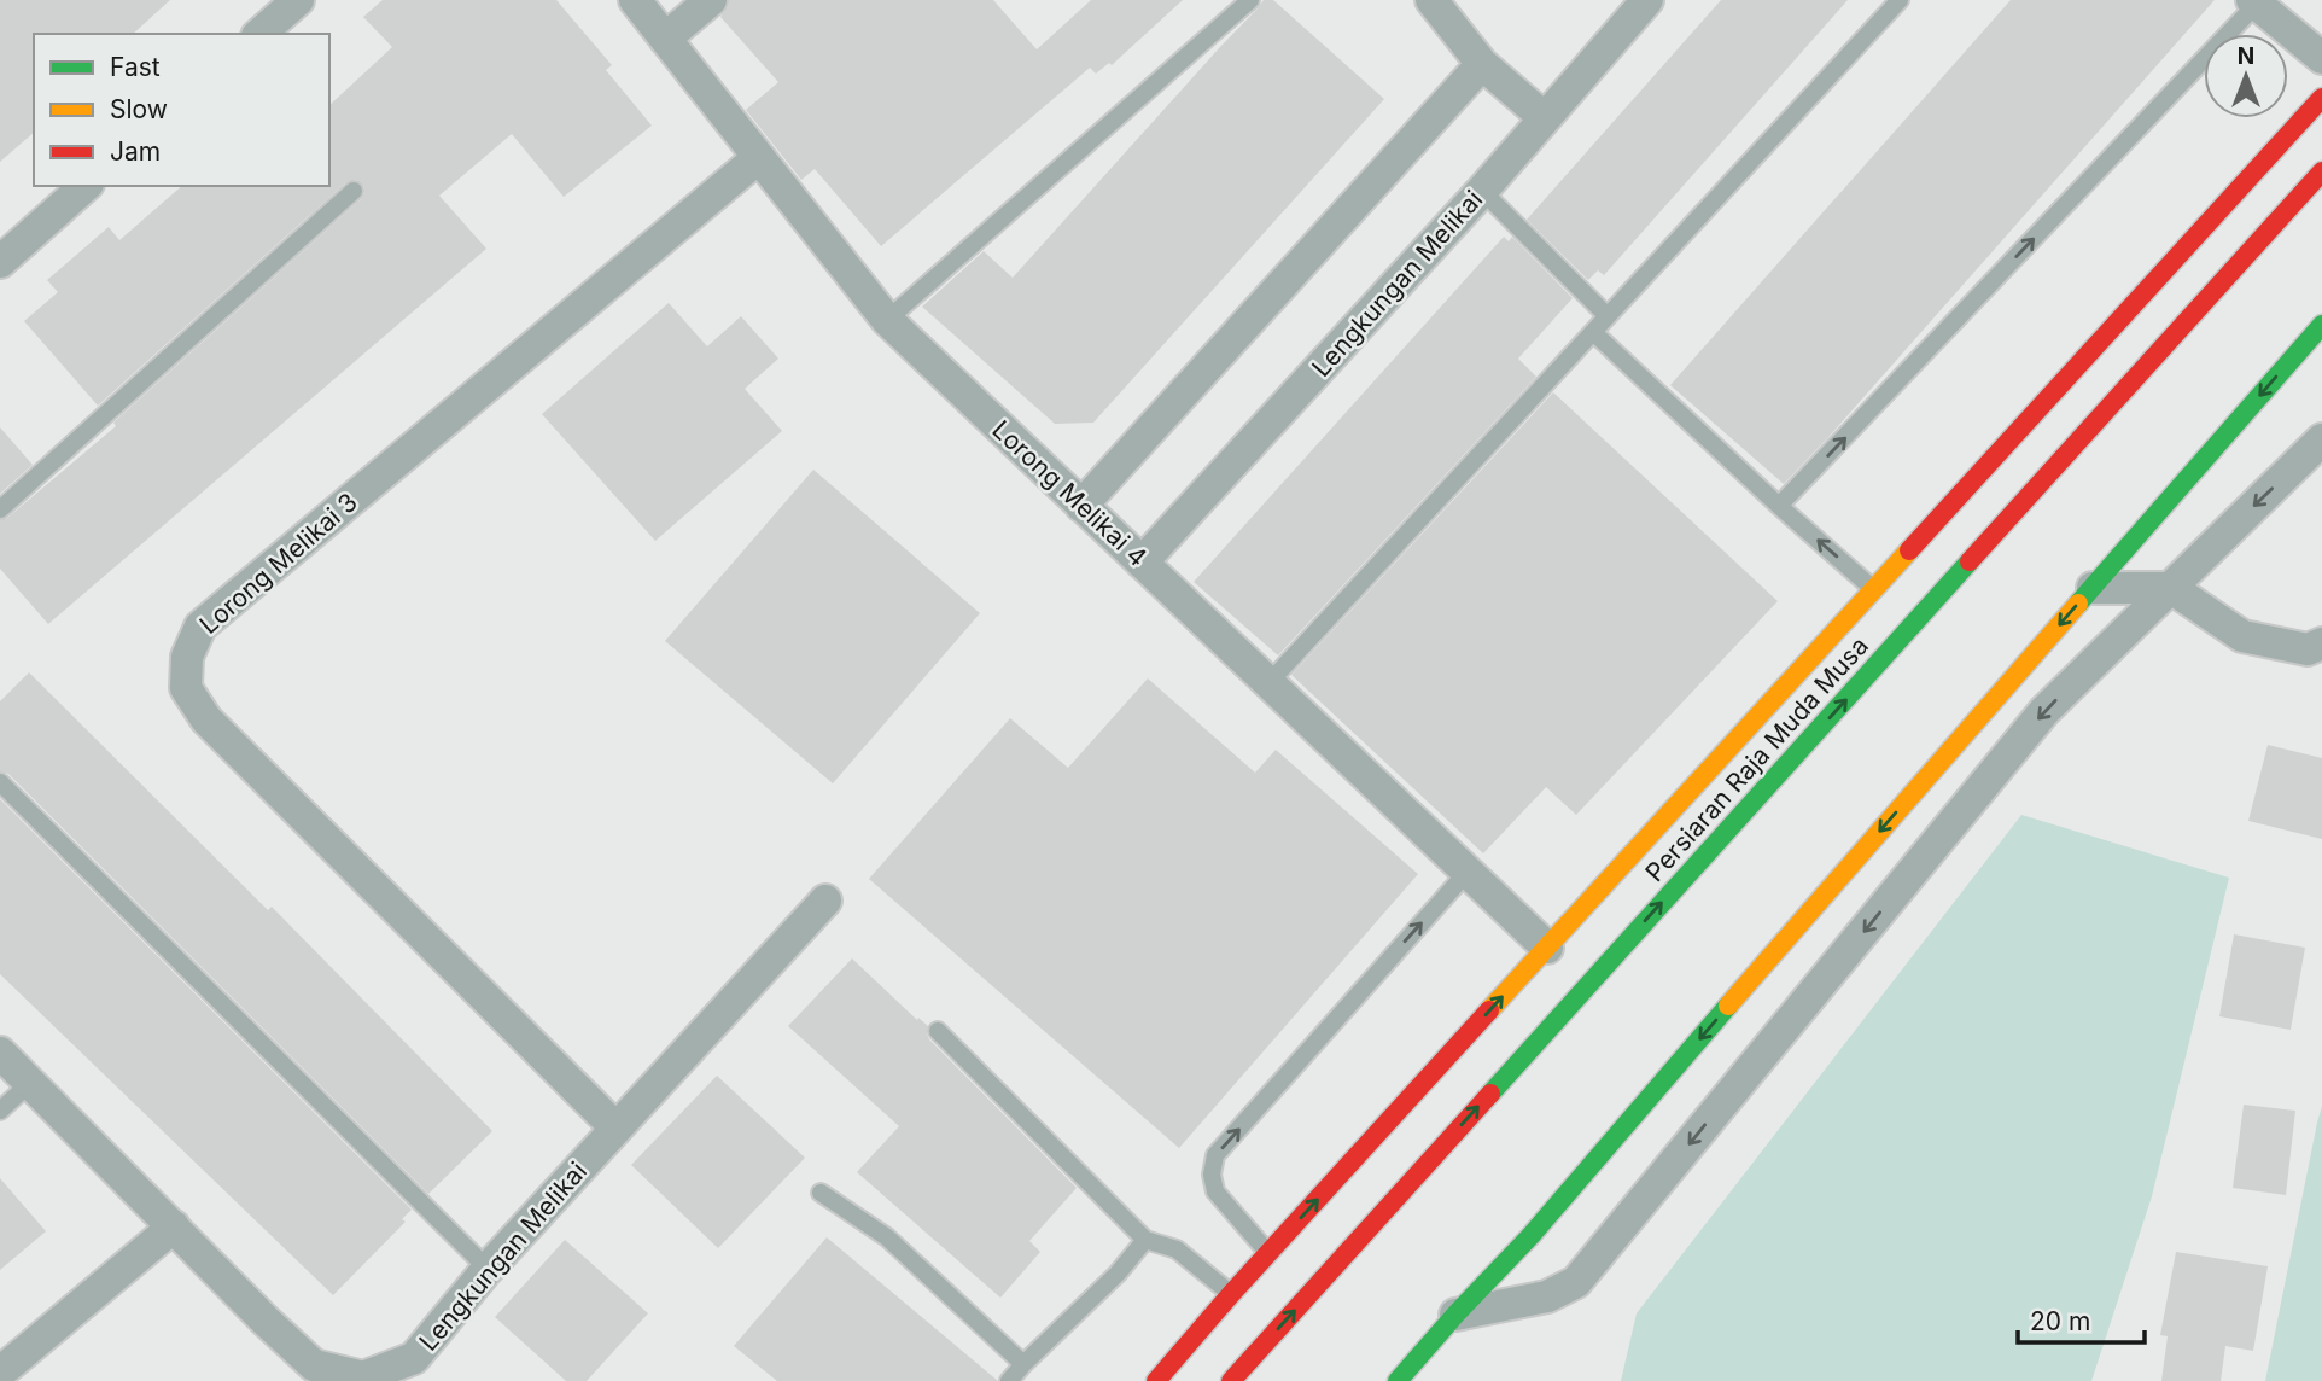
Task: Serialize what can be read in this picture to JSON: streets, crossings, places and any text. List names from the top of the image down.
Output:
{
  "streets": {
    "main road": ["Persiaran Raja Muda Musa"],
    "street": ["Lengkungan Melikai", "Lorong Melikai 4", "Lorong Melikai 3"]
  },
  "crossings": [
    ["Lengkungan Melikai", "Lorong Melikai 4"],
    ["Lengkungan Melikai", "Lorong Melikai 3"],
    ["Lorong Melikai 4", "Lorong Melikai 3"]
  ],
  "legend": ["Fast", "Slow", "Jam"],
  "scale_bar": "20 m",
  "north": "top"
}
